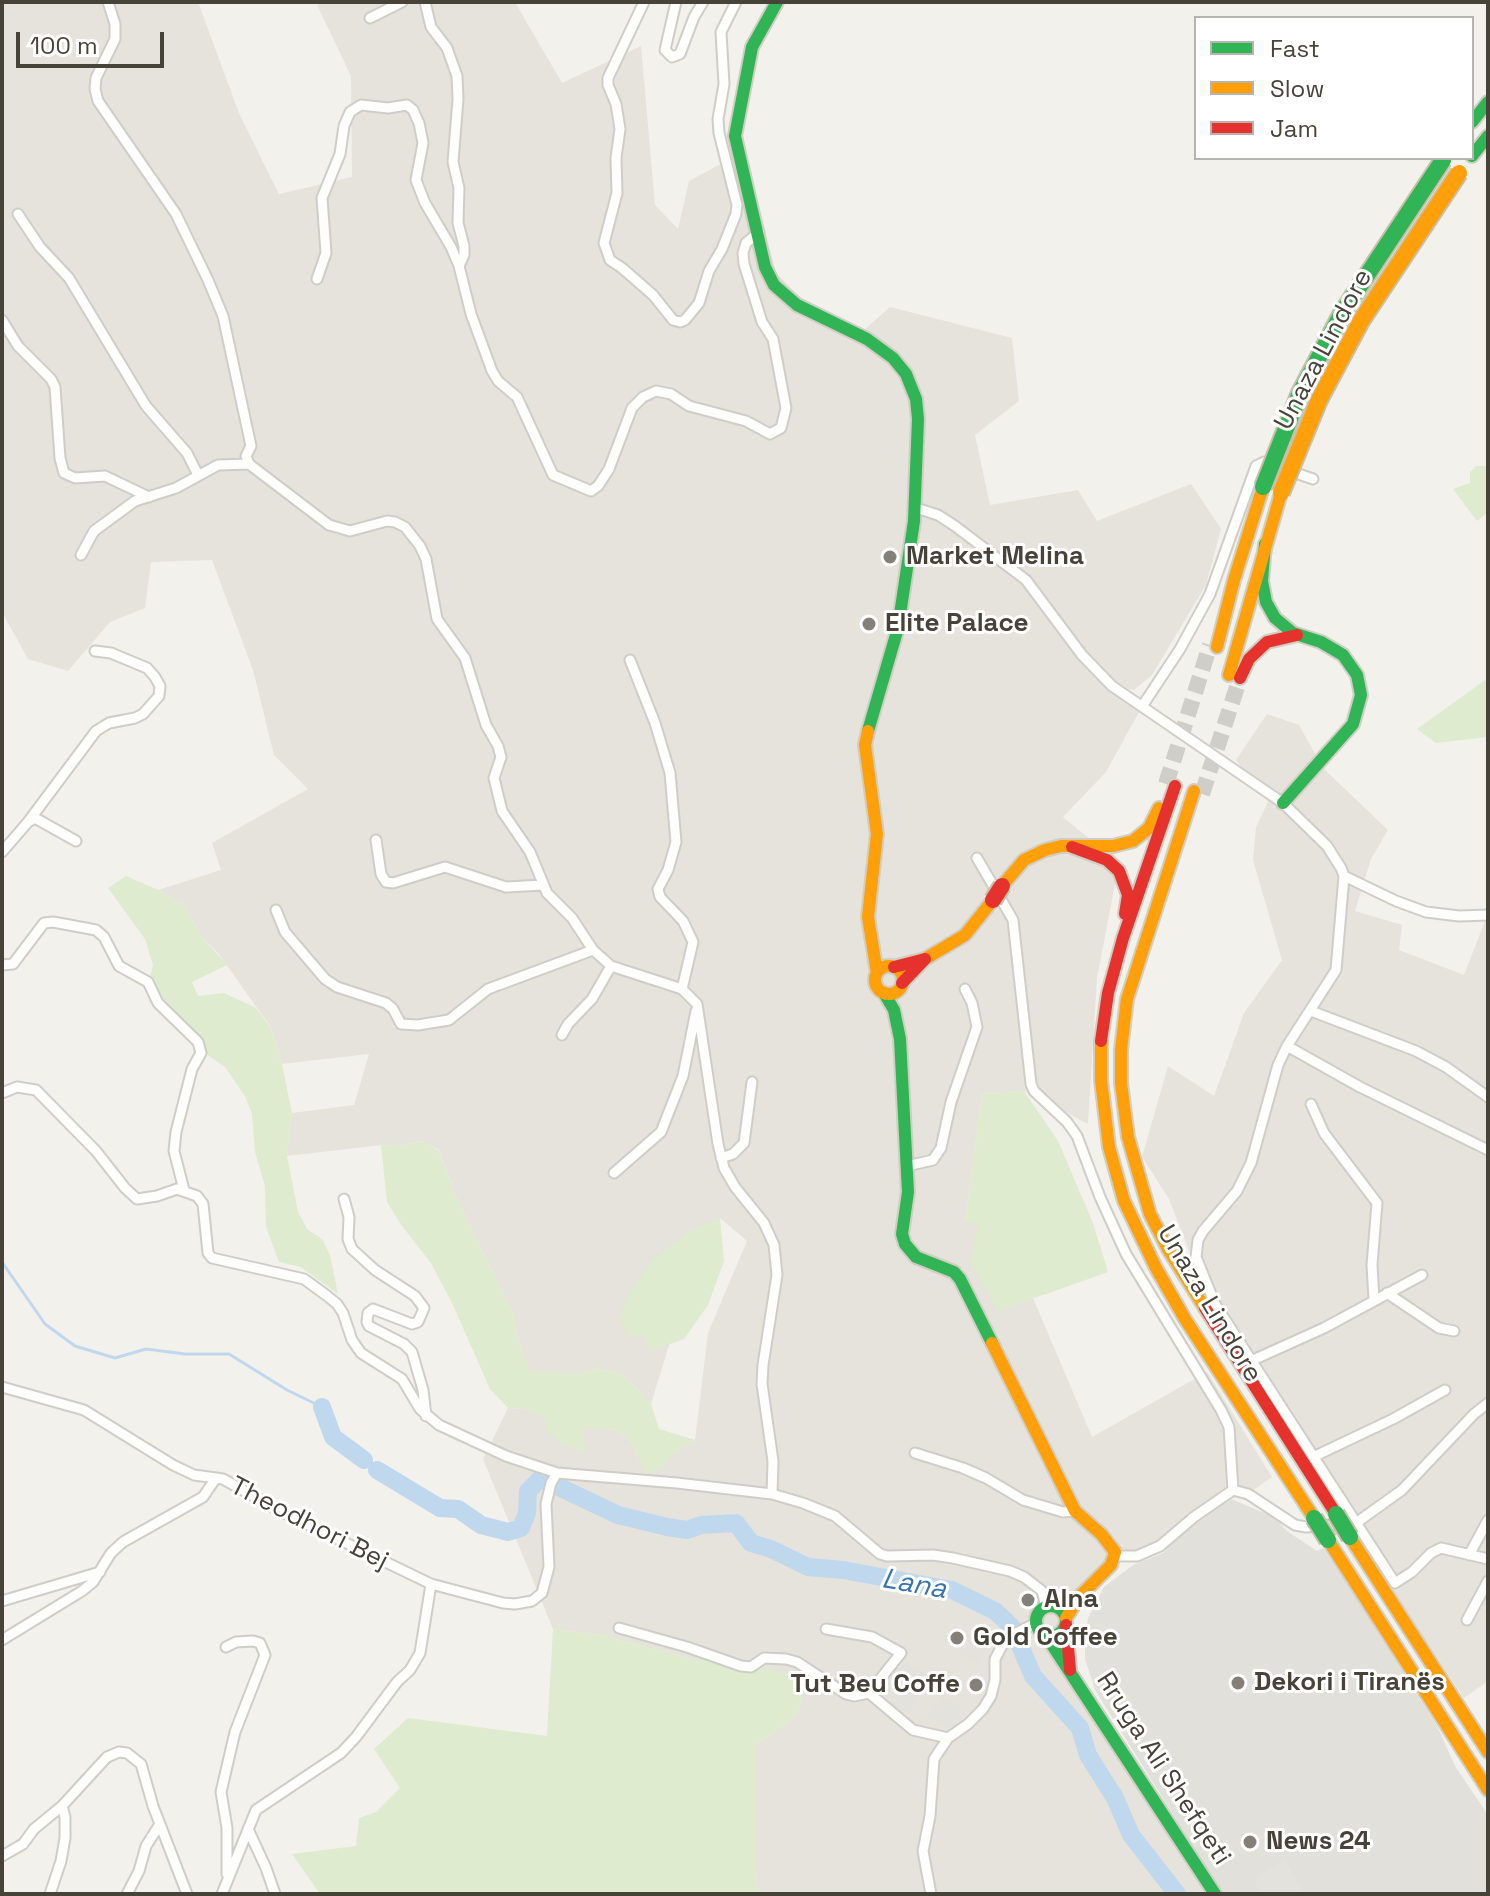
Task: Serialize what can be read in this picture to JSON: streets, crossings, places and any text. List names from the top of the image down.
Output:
{
  "streets": {
    "main road": ["Unaza Lindore", "Rruga Ali Shefqeti"],
    "street": ["Theodhori Bej"]
  },
  "water": ["Lana"],
  "places": [
    "Market Melina",
    "Elite Palace",
    "Alna",
    "Gold Coffee",
    "Dekori i Tiranës",
    "Tut Beu Coffe",
    "News 24"
  ],
  "legend": ["Fast", "Slow", "Jam"],
  "scale_bar": "100 m"
}
